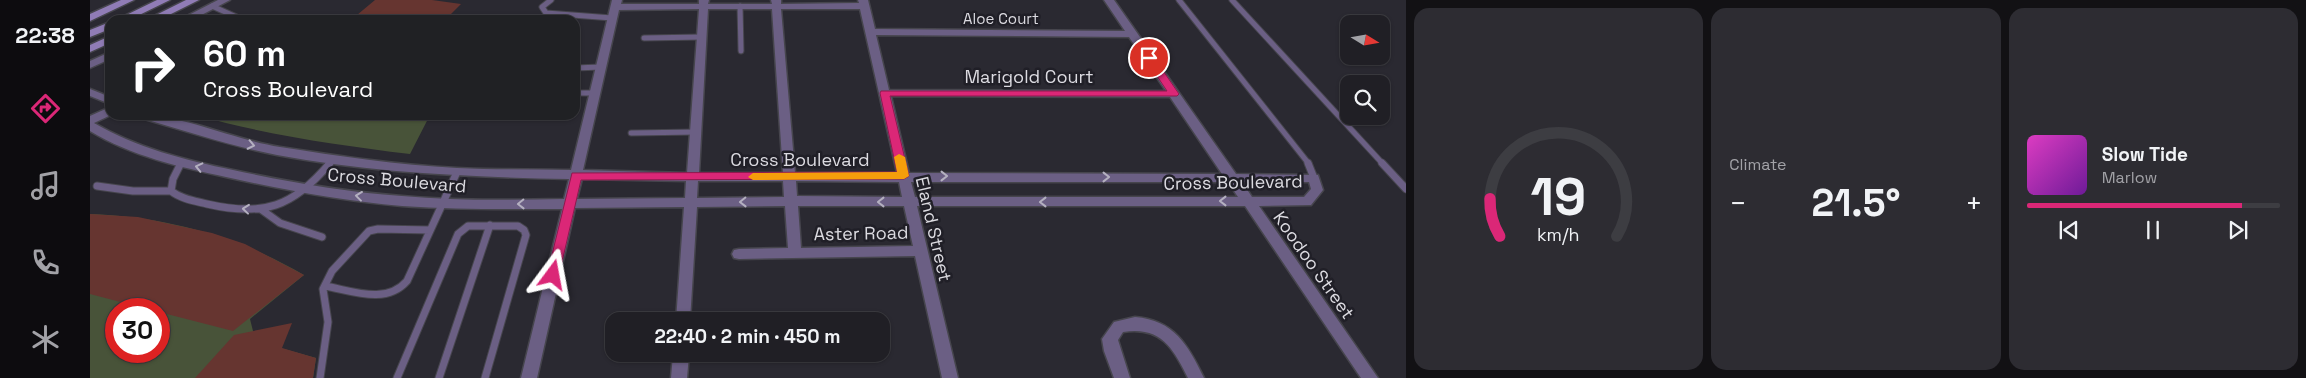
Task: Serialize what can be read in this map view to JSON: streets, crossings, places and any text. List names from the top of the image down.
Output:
{
  "streets": {
    "street": [
      "Aloe Court",
      "Marigold Court",
      "Cross Boulevard",
      "Eland Street",
      "Aster Road",
      "Koodoo Street"
    ]
  },
  "crossings": [
    ["Aloe Court", "Eland Street"],
    ["Aloe Court", "Koodoo Street"],
    ["Marigold Court", "Eland Street"],
    ["Marigold Court", "Koodoo Street"],
    ["Cross Boulevard", "Eland Street"],
    ["Cross Boulevard", "Aster Road"],
    ["Cross Boulevard", "Koodoo Street"],
    ["Eland Street", "Aster Road"]
  ],
  "north": "right",
  "page": {
    "tabs": "22:38",
    "tile": "Climate",
    "turn": ["60 m", "Cross Boulevard"],
    "song": ["Slow Tide", "Marlow"],
    "heat": ["−", "21.5°", "+"],
    "limit": "30",
    "trip": "22:40 · 2 min · 450 m",
    "gauge": ["19", "km/h"]
  }
}
